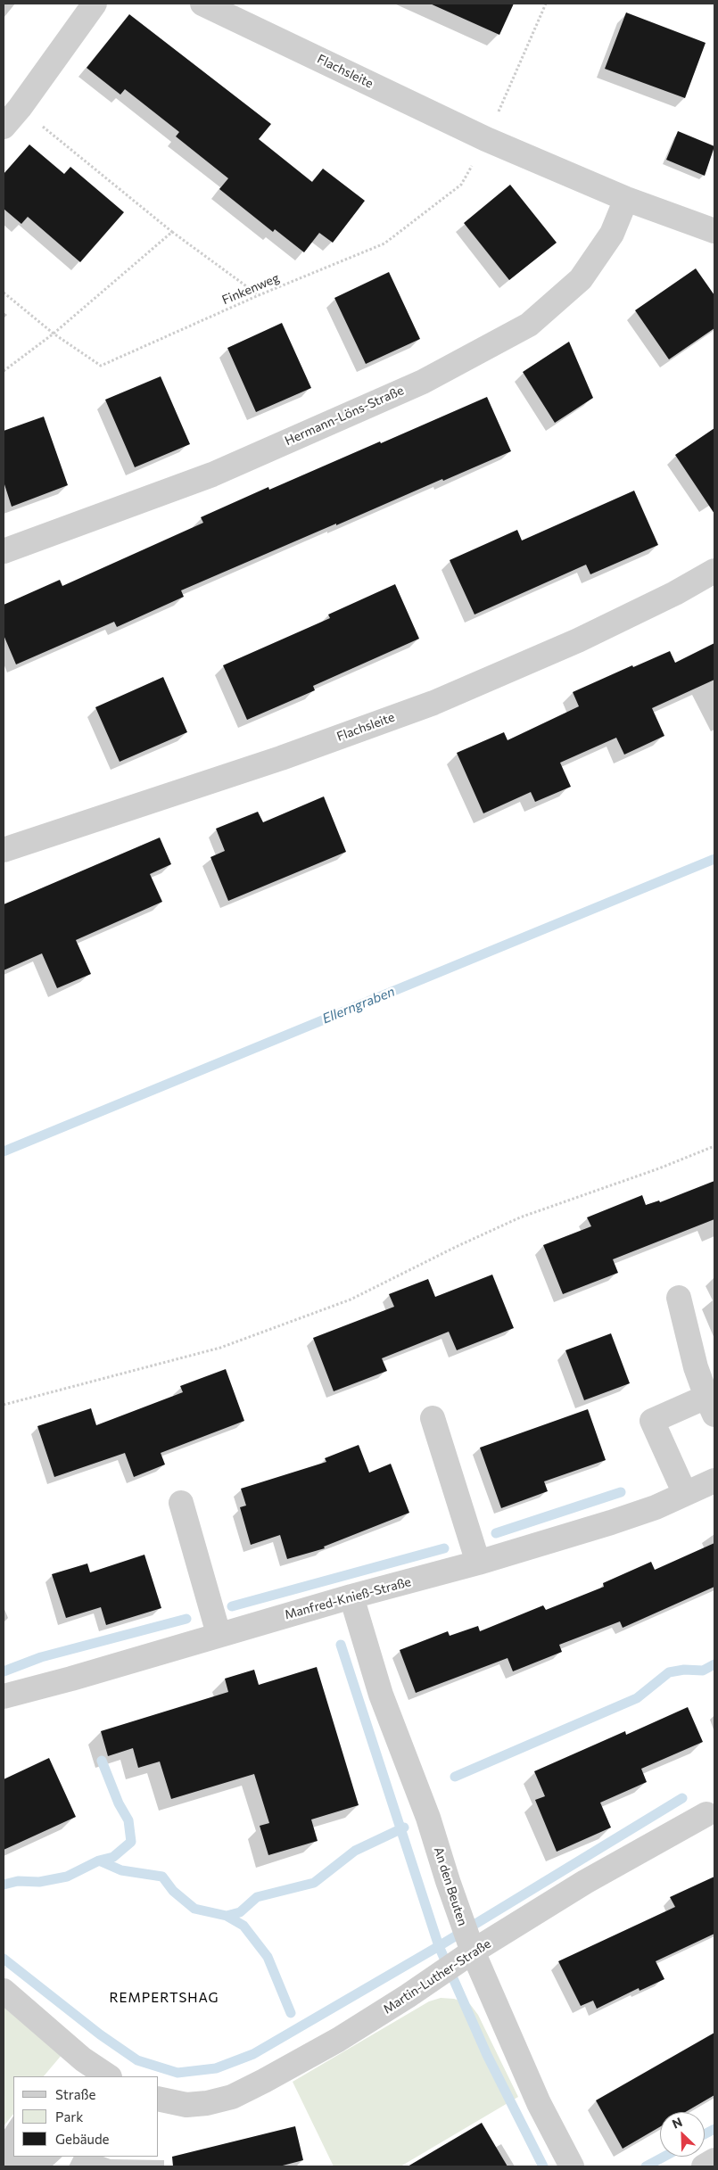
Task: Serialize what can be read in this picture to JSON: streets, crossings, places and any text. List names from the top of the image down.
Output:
{
  "streets": {
    "street": [
      "Flachsleite",
      "Hermann-Löns-Straße",
      "Manfred-Knieß-Straße",
      "An den Beuten",
      "Martin-Luther-Straße"
    ],
    "path": ["Finkenweg"]
  },
  "crossings": [
    ["Flachsleite", "Finkenweg"],
    ["Flachsleite", "Hermann-Löns-Straße"],
    ["Manfred-Knieß-Straße", "An den Beuten"],
    ["An den Beuten", "Martin-Luther-Straße"]
  ],
  "districts": ["REMPERTSHAG"],
  "water": ["Ellerngraben"],
  "legend": ["Straße", "Park", "Gebäude"],
  "north": "top left"
}
